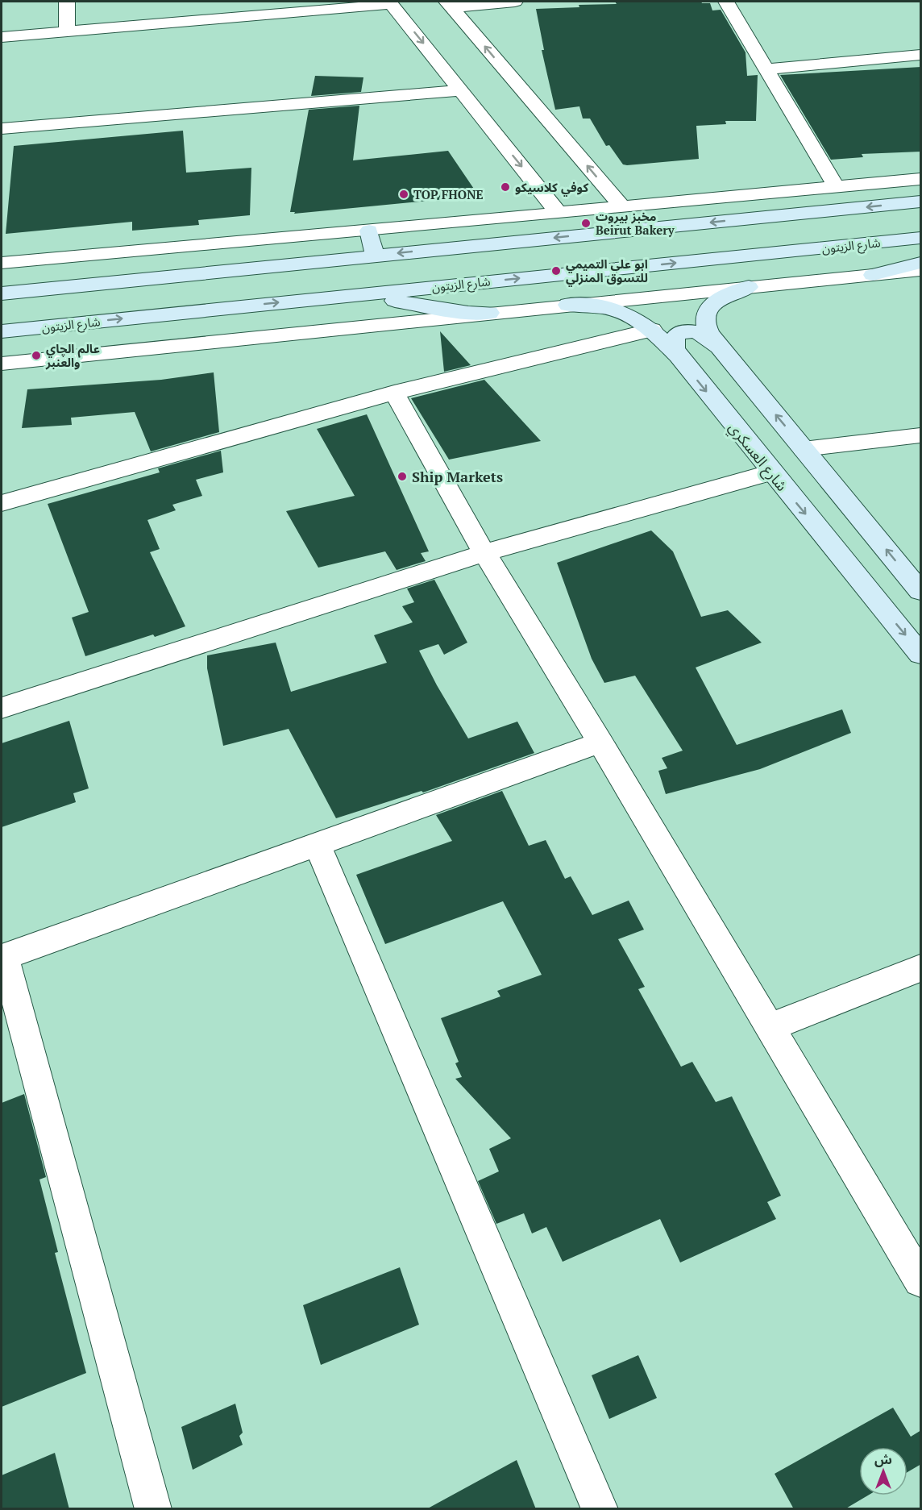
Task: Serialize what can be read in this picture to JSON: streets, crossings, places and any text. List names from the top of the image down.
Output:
{
  "streets": {
    "main road": ["شارع الزيتون", "شارع العسكري"]
  },
  "places": [
    "كوفي كلاسيكو",
    "TOP FHONE",
    "مخبز بيروت Beirut Bakery",
    "ابو علي التميمي للتسوق المنزلي",
    "عالم الچاي والعنبر",
    "Ship Markets"
  ],
  "north": "top"
}
